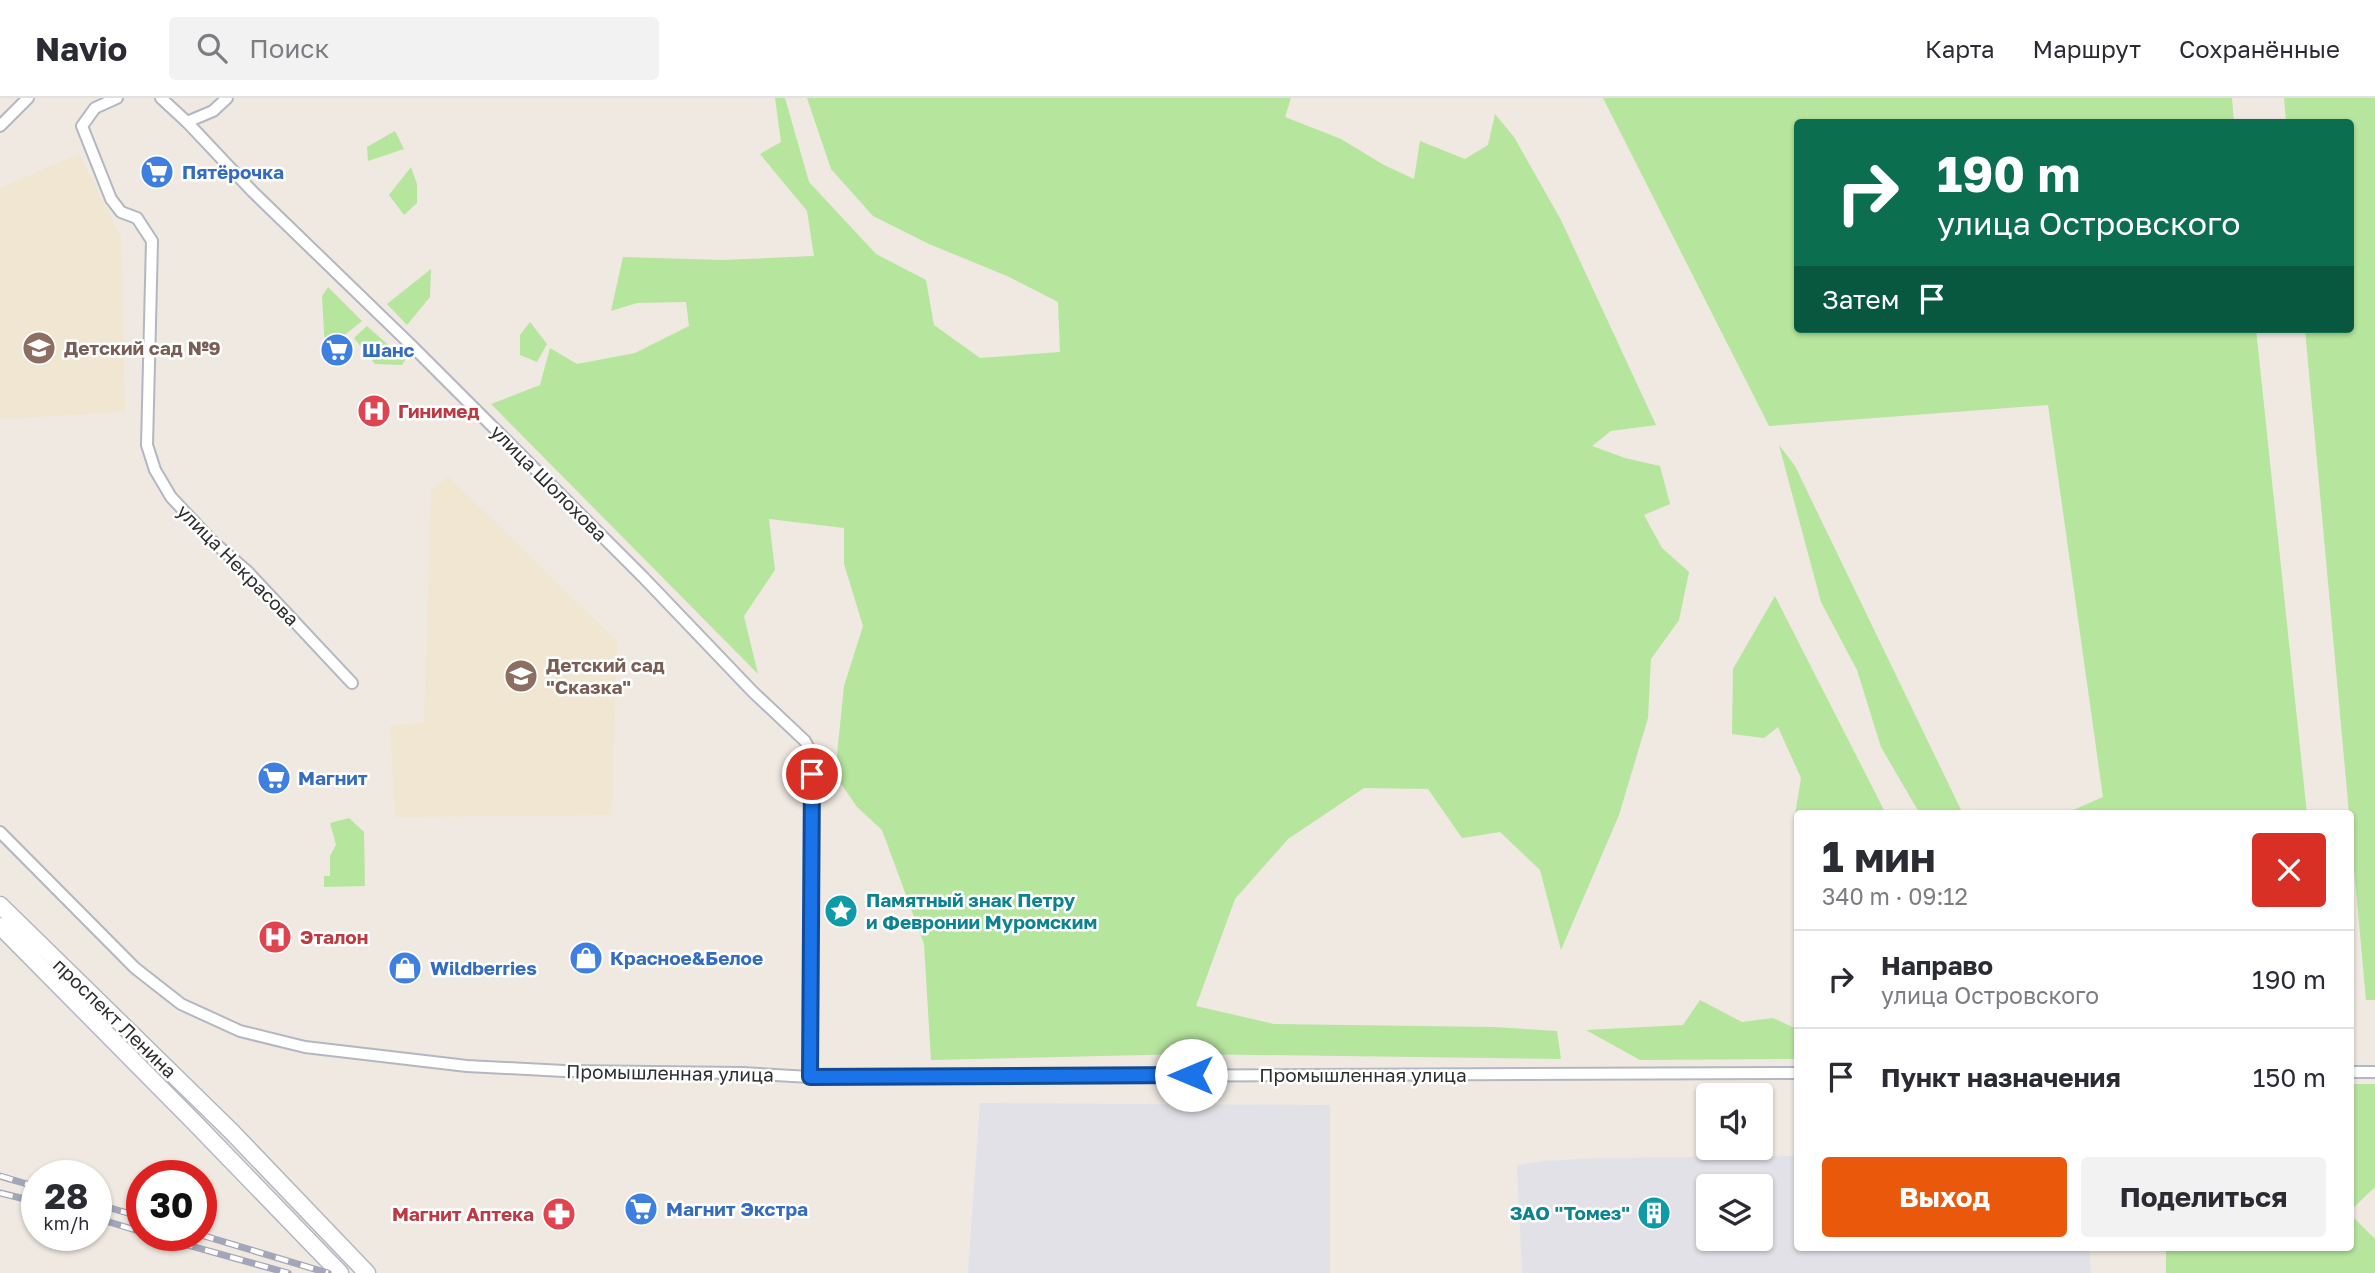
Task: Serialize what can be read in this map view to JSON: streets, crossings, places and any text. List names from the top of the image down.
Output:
{
  "streets": {
    "main road": ["проспект Ленина"],
    "street": ["улица Шолохова", "улица Некрасова", "Промышленная улица"]
  },
  "crossings": [
    ["улица Шолохова", "Промышленная улица"]
  ],
  "places": {
    "supermarket": [
      "Пятёрочка",
      "Шанс",
      "Магнит",
      "Магнит Экстра"
    ],
    "school or university": ["Детский сад №9", "Детский сад \"Сказка\""],
    "hospital": ["Гинимед", "Эталон"],
    "place": ["Памятный знак Петру и Февронии Муромским"],
    "shop": ["Красное&Белое", "Wildberries"],
    "building": ["ЗАО \"Томез\""],
    "pharmacy": ["Магнит Аптека"]
  },
  "page": {
    "header": "Navio",
    "search": "Поиск",
    "nav": ["Карта", "Маршрут", "Сохранённые"],
    "turn": ["190 m", "улица Островского"],
    "then": "Затем",
    "heading": ["1 мин", "340 m · 09:12"],
    "list": [
      {
        "name": "Направо",
        "note": "улица Островского",
        "value": "190 m"
      },
      {
        "name": "Пункт назначения",
        "value": "150 m"
      }
    ],
    "buttons": ["Выход", "Поделиться"],
    "speed": "28 km/h",
    "limit": "30"
  }
}
